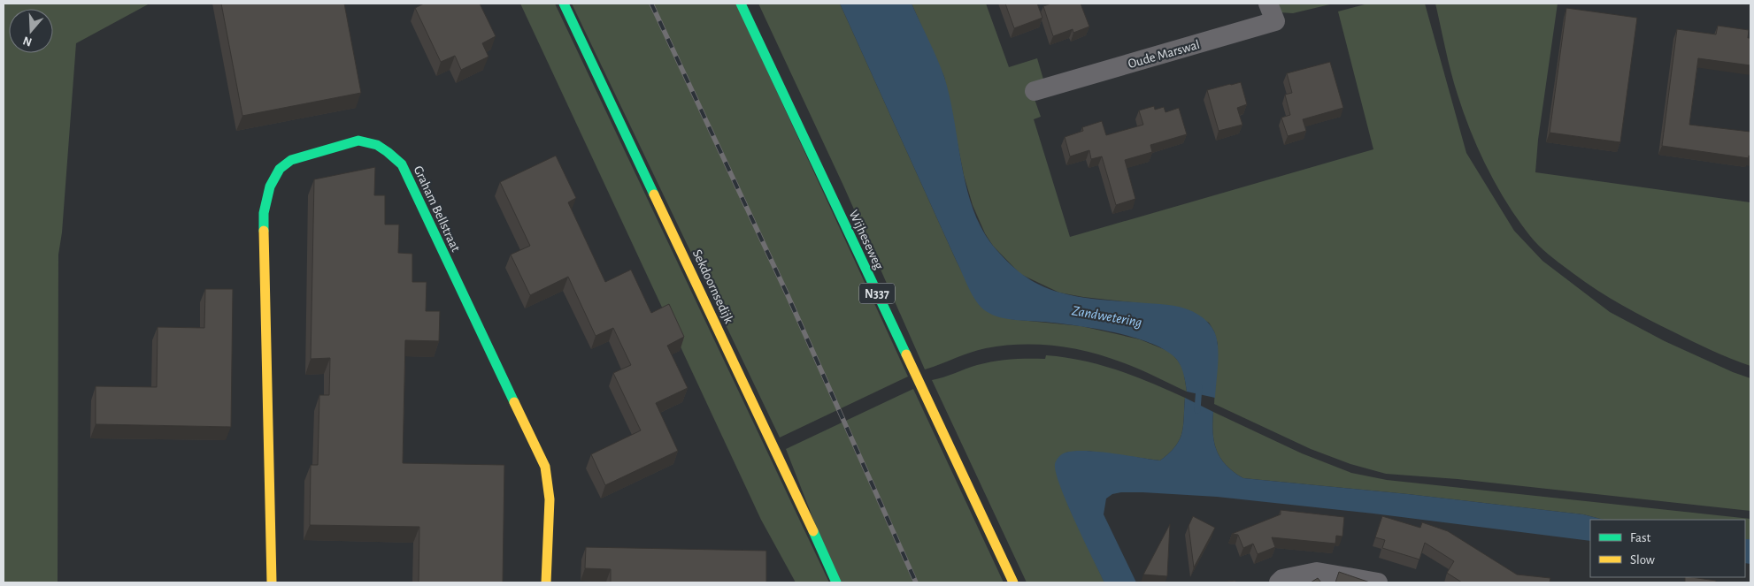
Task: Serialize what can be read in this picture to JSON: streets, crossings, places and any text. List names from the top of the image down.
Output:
{
  "streets": {
    "street": [
      "Oude Marswal",
      "Graham Bellstraat",
      "Wijheseweg",
      "Sekdoornsedijk",
      "N337"
    ]
  },
  "water": ["Zandwetering"],
  "legend": ["Fast", "Slow"],
  "north": "bottom"
}
